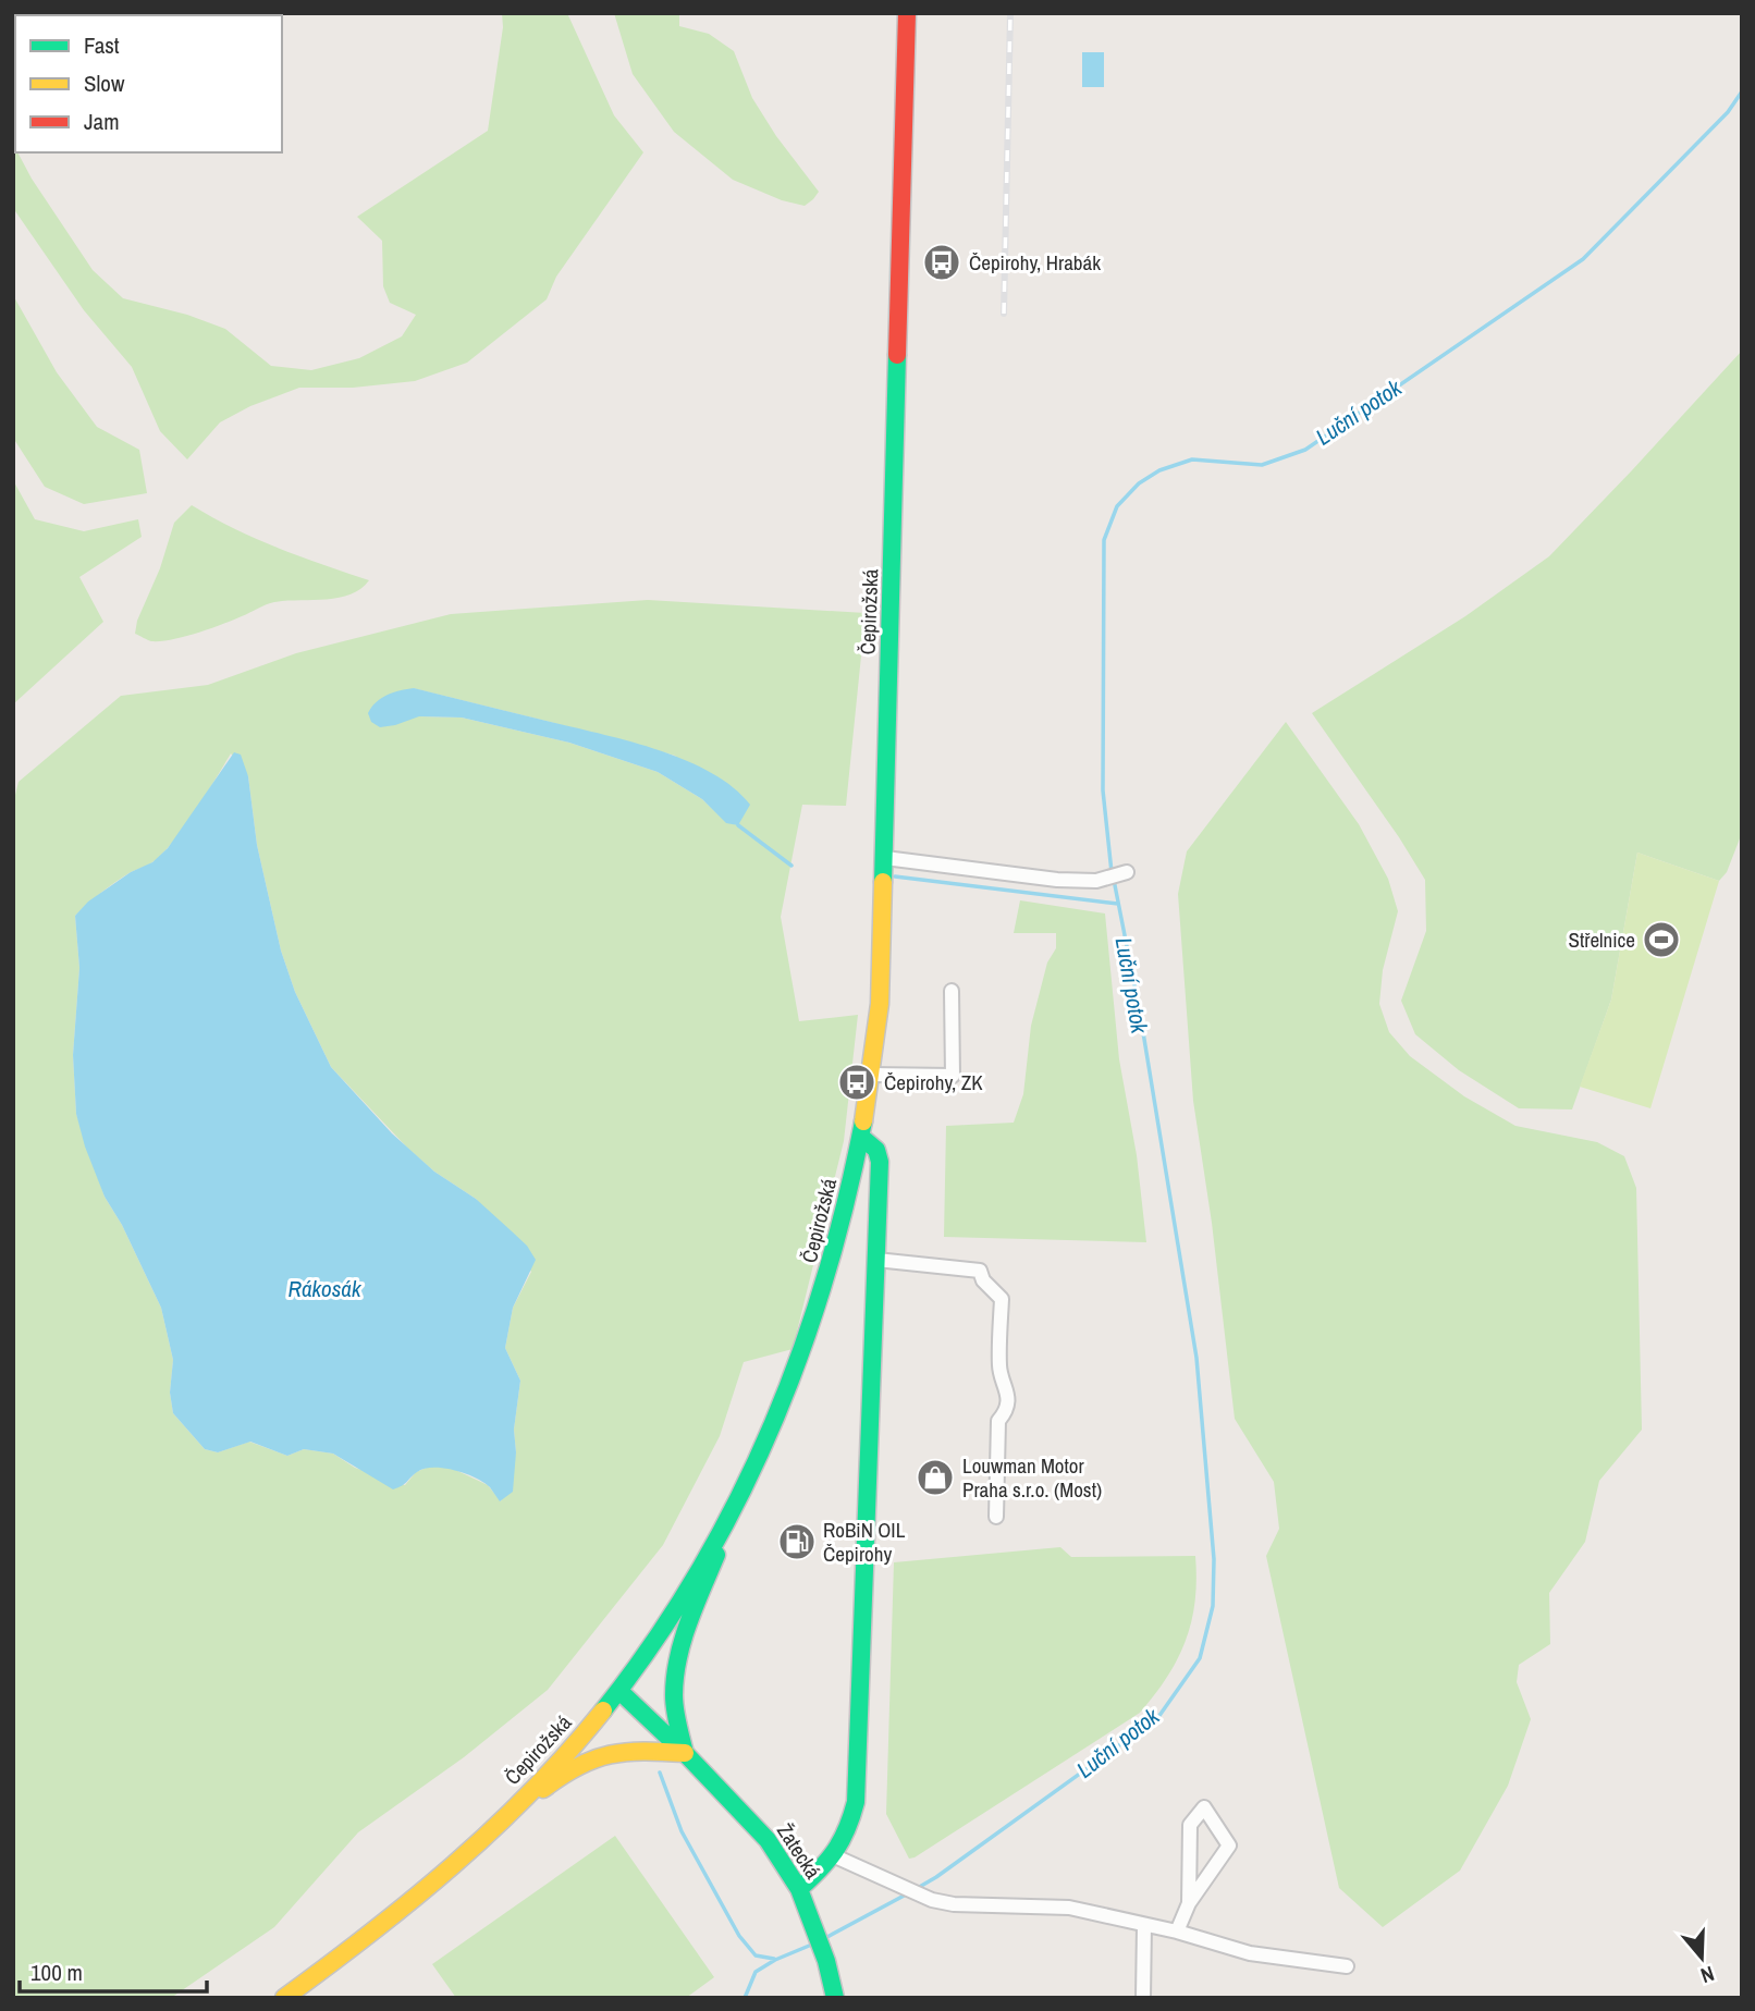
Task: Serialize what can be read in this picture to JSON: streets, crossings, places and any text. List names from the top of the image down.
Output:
{
  "streets": {
    "main road": ["Čepirožská", "Žatecká"]
  },
  "crossings": [
    ["Čepirožská", "Žatecká"]
  ],
  "water": ["Luční potok", "Rákosák"],
  "places": {
    "bus stop": ["Čepirohy, Hrabák", "Čepirohy, ZK"],
    "sports": ["Střelnice"],
    "shop": ["Louwman Motor Praha s.r.o. (Most)"],
    "fuel station": ["RoBiN OIL Čepirohy"]
  },
  "legend": ["Fast", "Slow", "Jam"],
  "scale_bar": "100 m",
  "north": "bottom"
}
